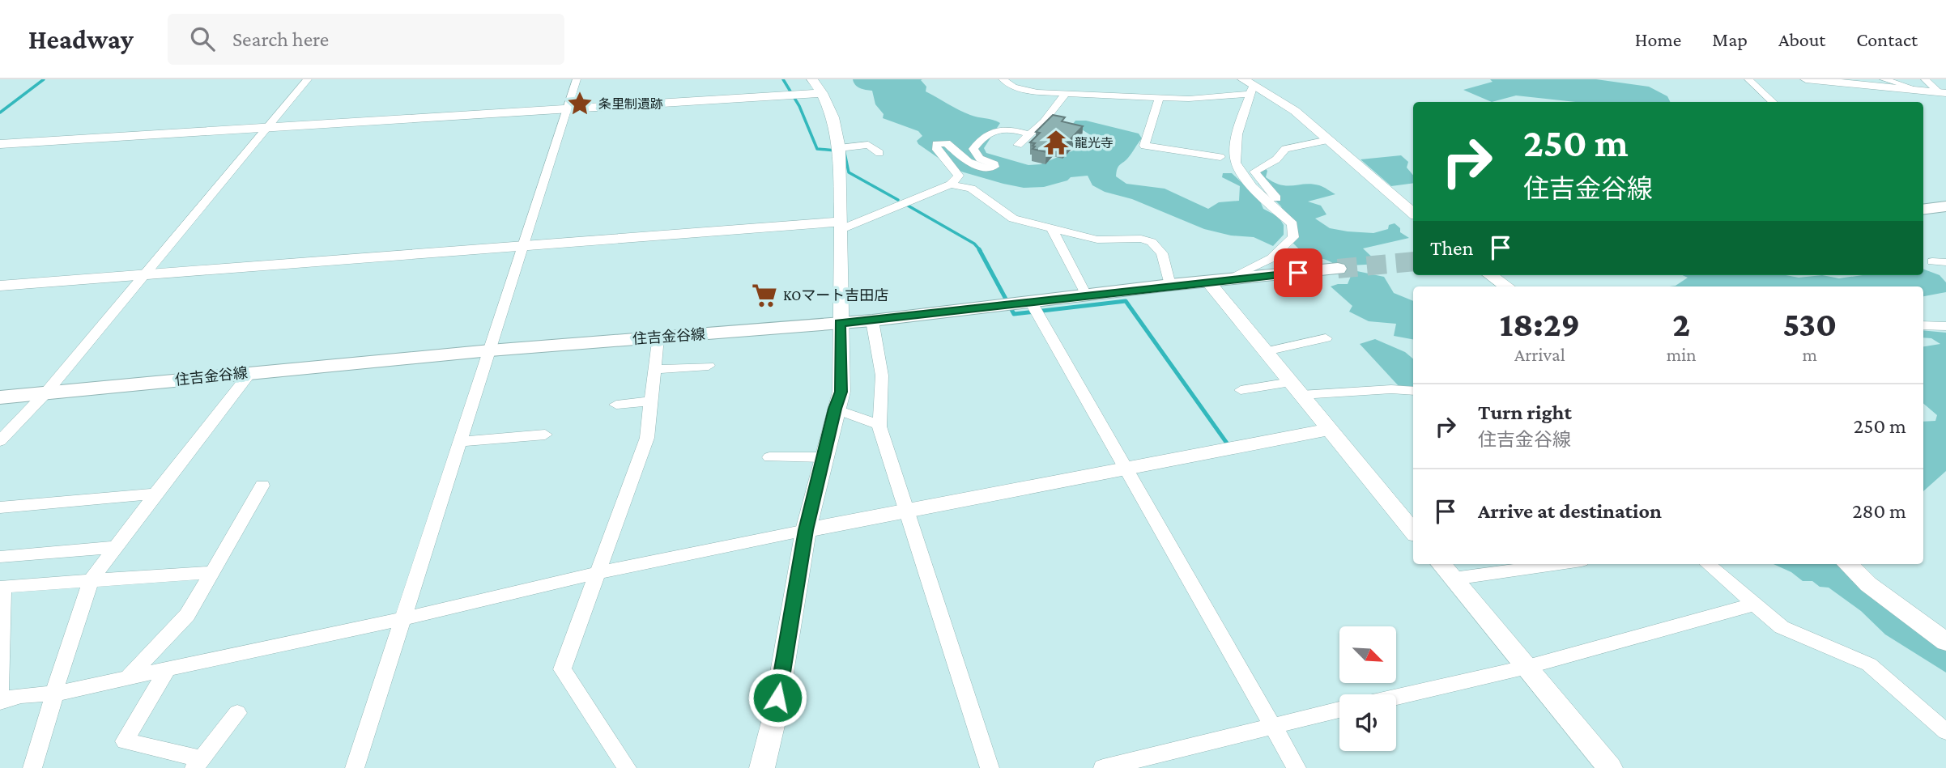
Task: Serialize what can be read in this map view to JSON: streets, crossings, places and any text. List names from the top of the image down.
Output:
{
  "streets": {
    "main road": ["住吉金谷線"]
  },
  "places": {
    "place": ["条里制遺跡"],
    "temple": ["龍光寺"],
    "supermarket": ["KOマート吉田店"]
  },
  "north": "bottom right",
  "page": {
    "header": "Headway",
    "search": "Search here",
    "nav": [
      "Home",
      "Map",
      "About",
      "Contact"
    ],
    "turn": ["250 m", "住吉金谷線"],
    "then": "Then",
    "eta": [
      "18:29",
      "Arrival",
      "2",
      "min",
      "530",
      "m"
    ],
    "list": [
      {
        "name": "Turn right",
        "note": "住吉金谷線",
        "value": "250 m"
      },
      {
        "name": "Arrive at destination",
        "value": "280 m"
      }
    ]
  }
}
